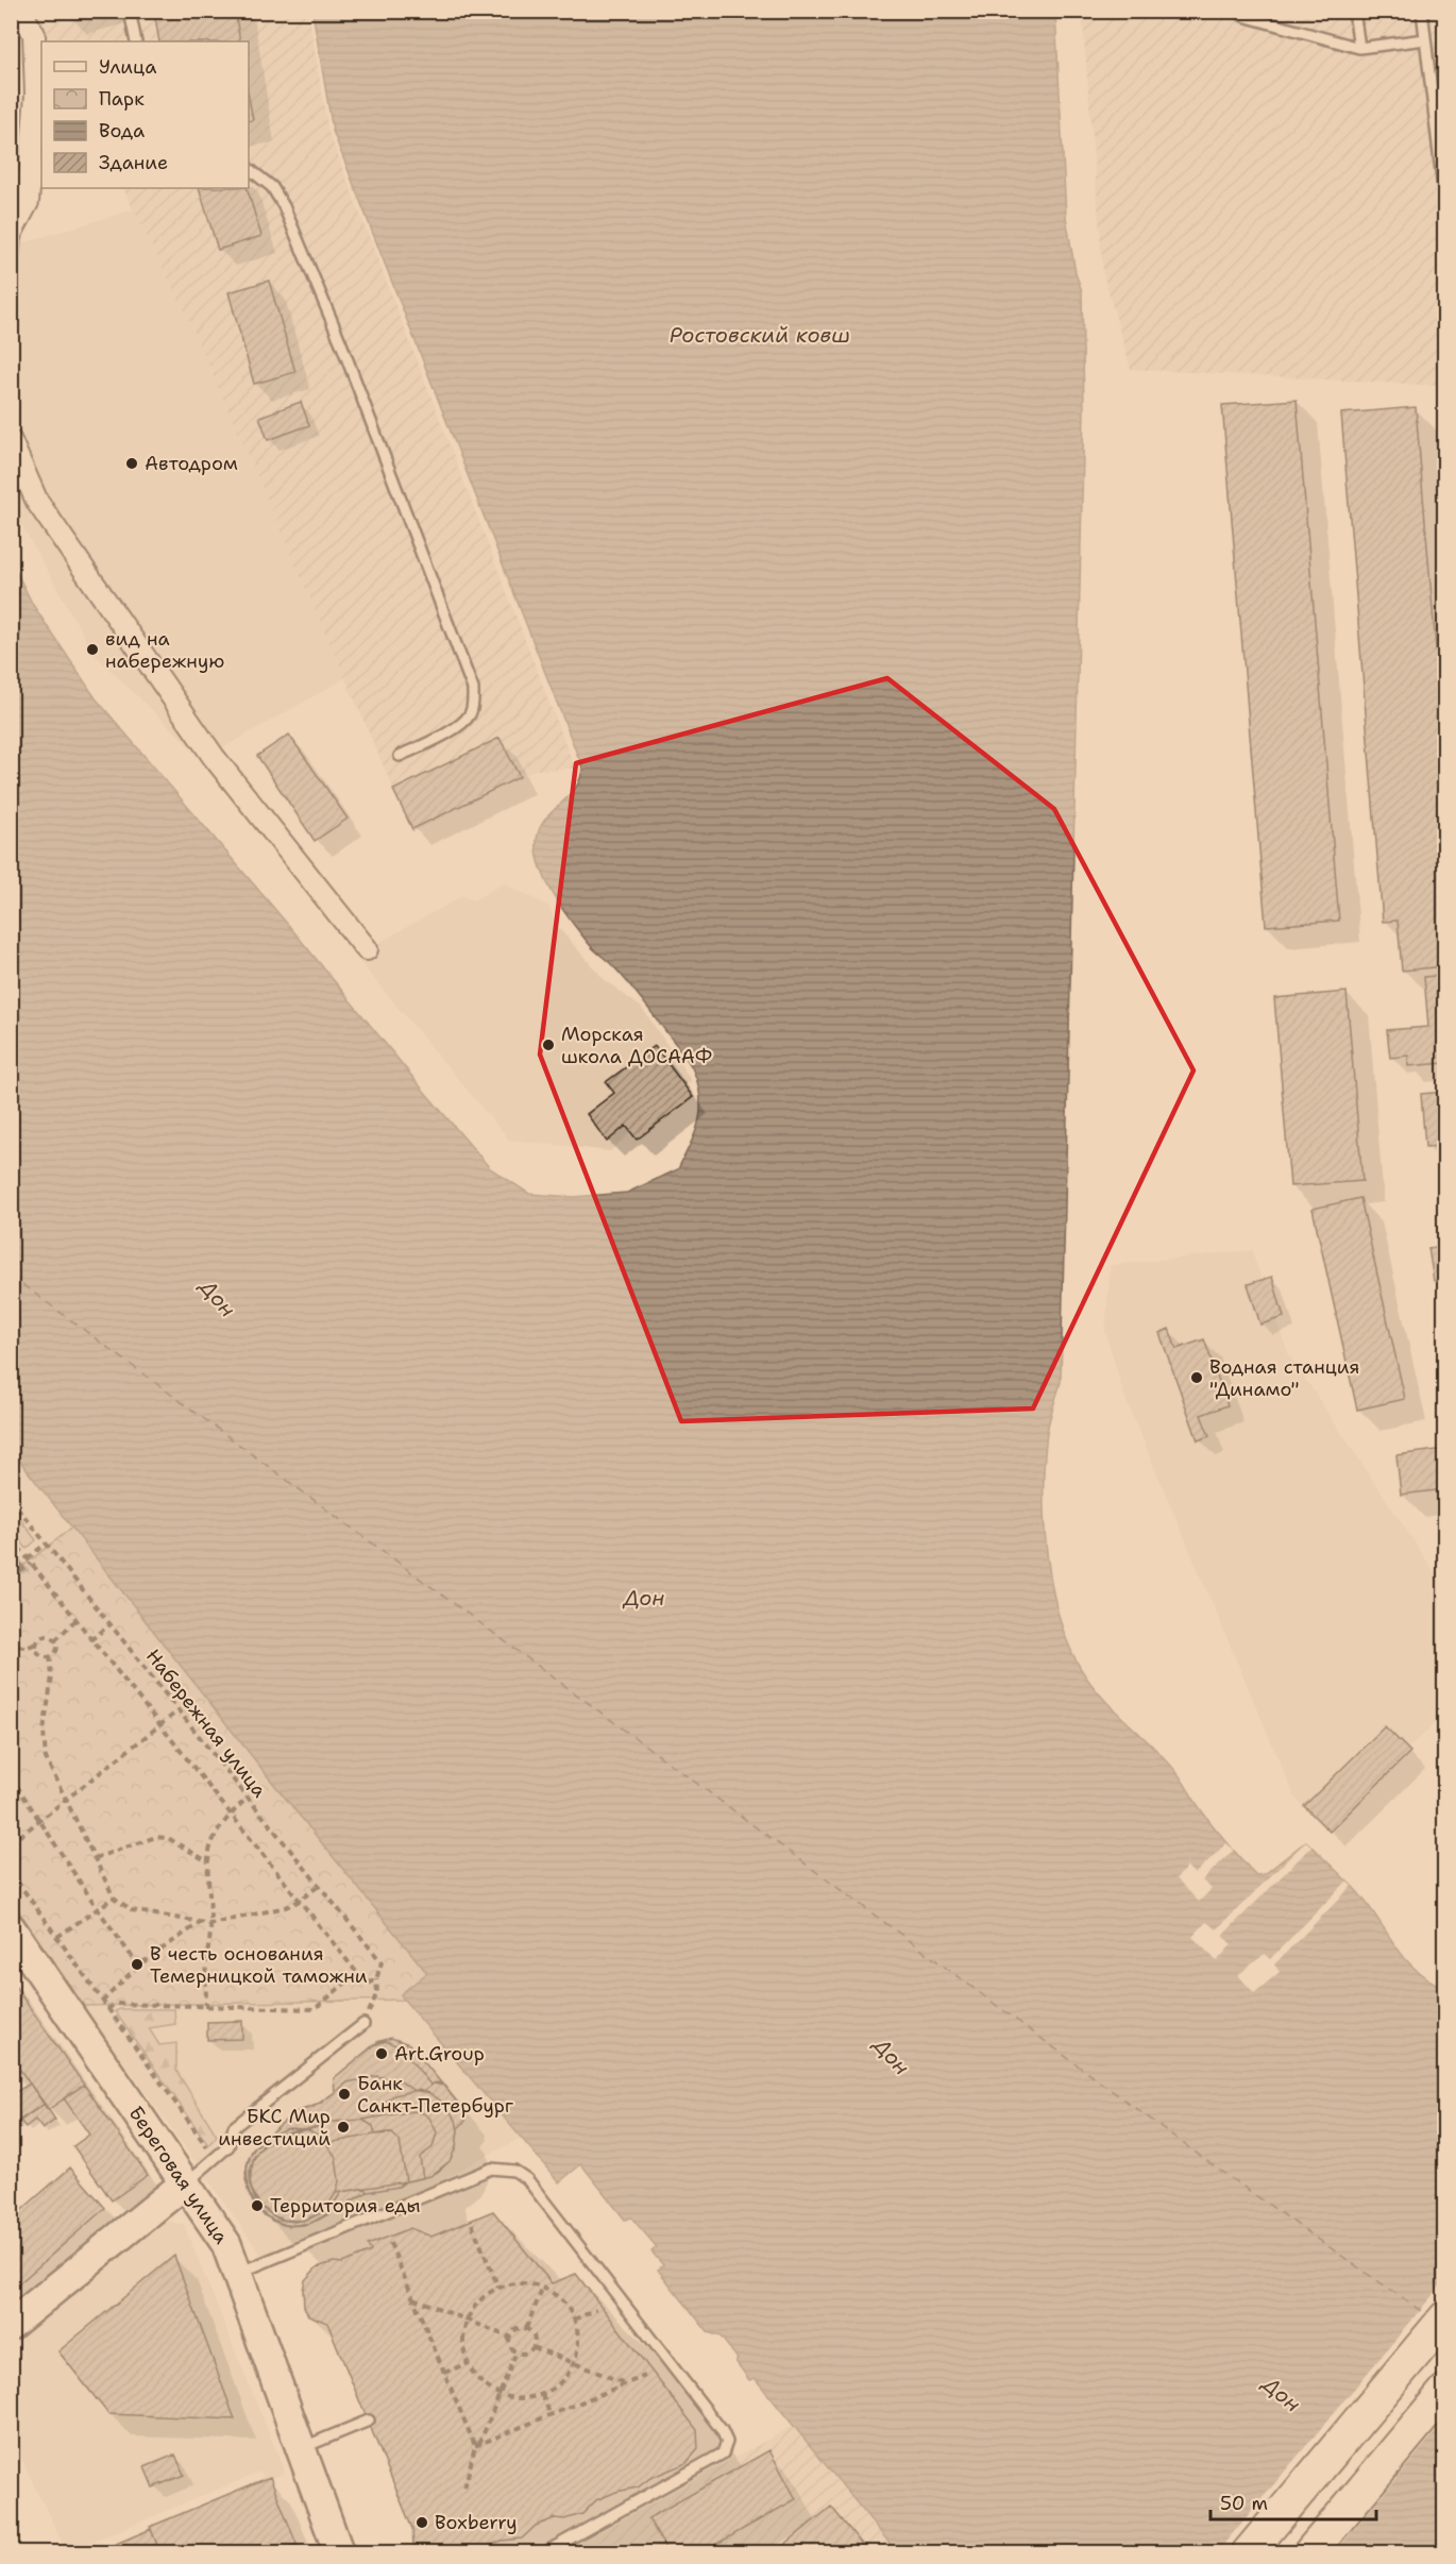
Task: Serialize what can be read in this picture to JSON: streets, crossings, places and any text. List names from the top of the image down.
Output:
{
  "streets": {
    "main road": ["Береговая улица"],
    "path": ["Набережная улица"]
  },
  "water": ["Ростовский ковш", "Дон"],
  "places": [
    "Автодром",
    "вид на набережную",
    "Морская школа ДОСААФ",
    "Водная станция \"Динамо\"",
    "В честь основания Темерницкой таможни",
    "Art.Group",
    "Банк Санкт-Петербург",
    "БКС Мир инвестиций",
    "Территория еды",
    "Boxberry"
  ],
  "legend": [
    "Улица",
    "Парк",
    "Вода",
    "Здание"
  ],
  "scale_bar": "50 m"
}
